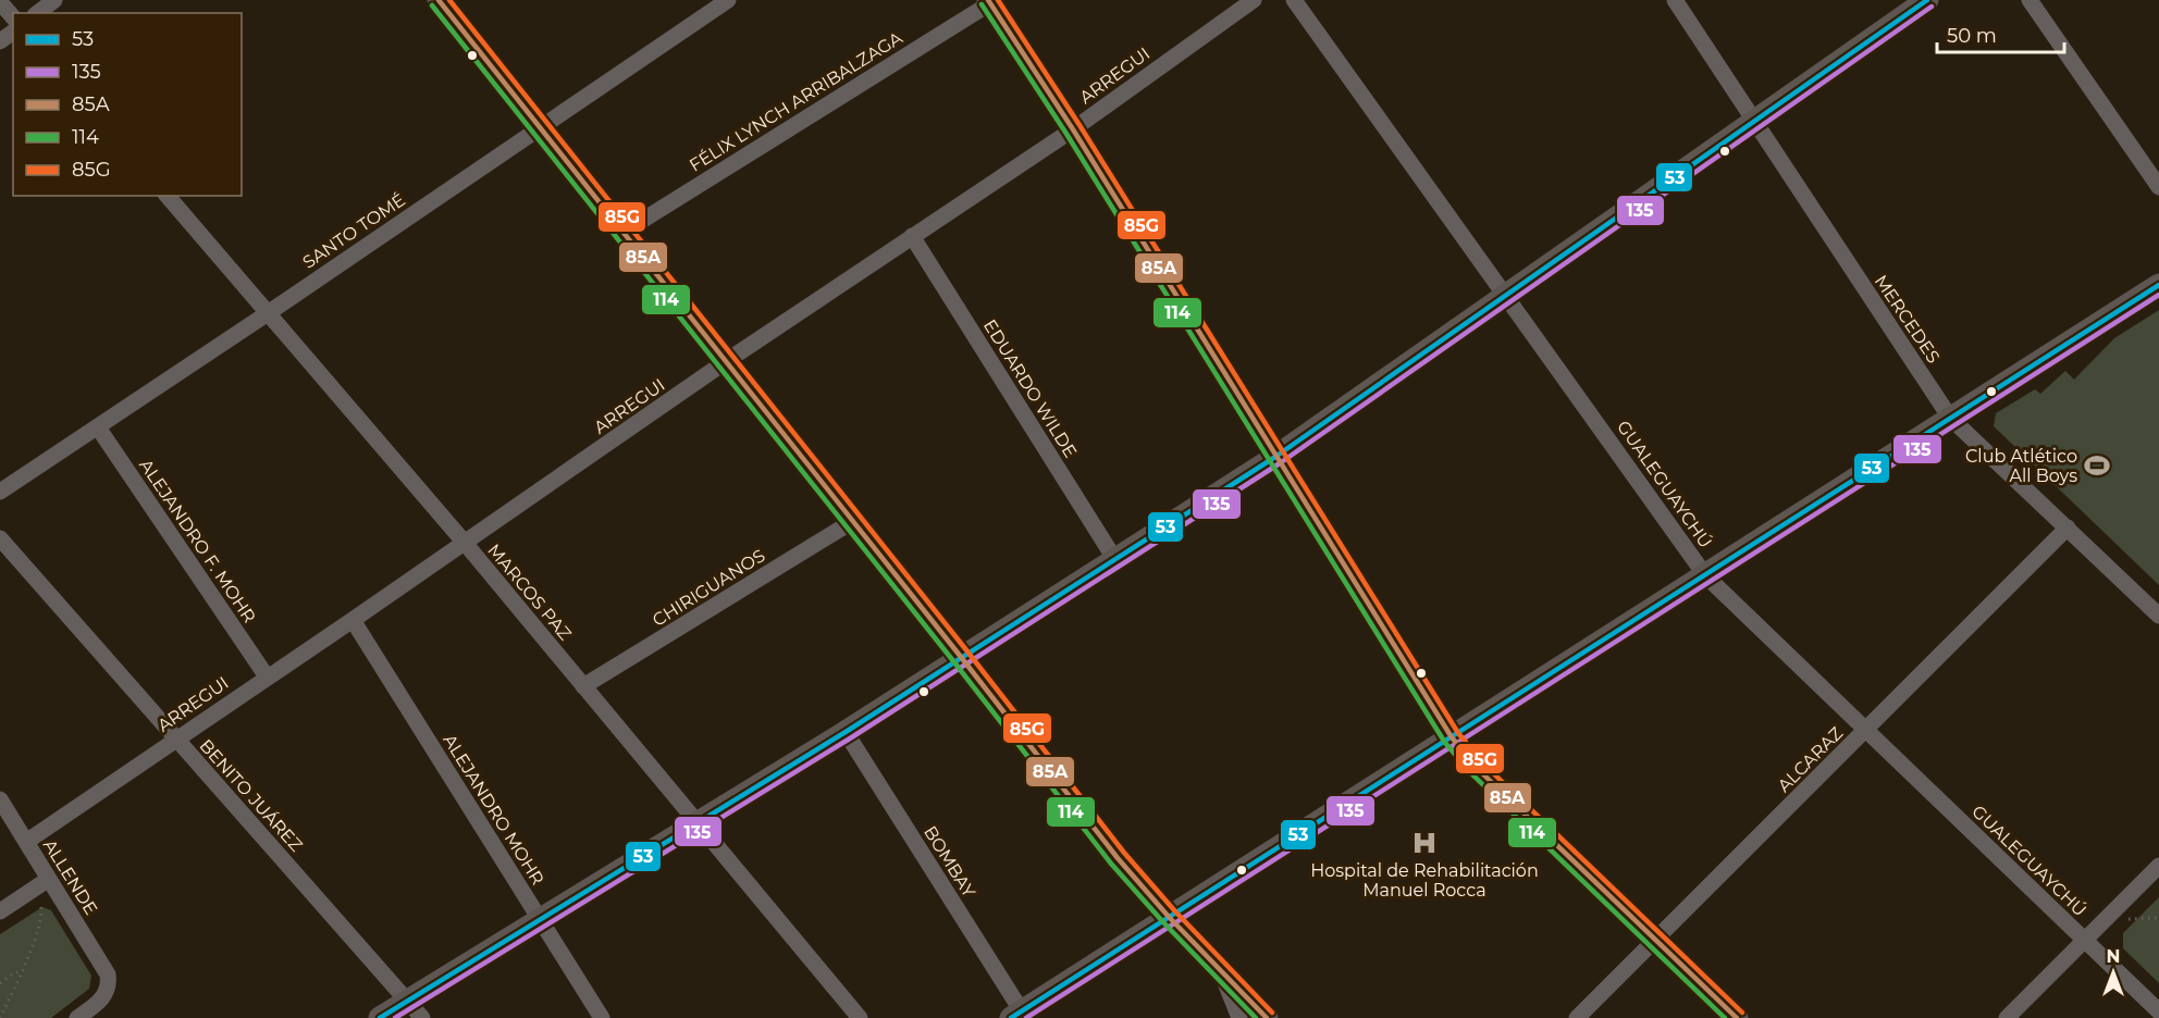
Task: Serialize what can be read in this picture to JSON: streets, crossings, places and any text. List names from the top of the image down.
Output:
{
  "streets": {
    "street": [
      "ARREGUI",
      "FÉLIX LYNCH ARRIBALZAGA",
      "SANTO TOMÉ",
      "MERCEDES",
      "EDUARDO WILDE",
      "GUALEGUAYCHÚ",
      "ALEJANDRO F. MOHR",
      "CHIRIGUANOS",
      "MARCOS PAZ",
      "ALCARAZ",
      "BENITO JUÁREZ",
      "ALEJANDRO MOHR",
      "BOMBAY",
      "ALLENDE"
    ]
  },
  "crossings": [
    ["ARREGUI", "EDUARDO WILDE"],
    ["ARREGUI", "ALEJANDRO F. MOHR"],
    ["ARREGUI", "MARCOS PAZ"],
    ["ARREGUI", "BENITO JUÁREZ"],
    ["ARREGUI", "ALEJANDRO MOHR"],
    ["ARREGUI", "ALLENDE"],
    ["SANTO TOMÉ", "ALEJANDRO F. MOHR"],
    ["SANTO TOMÉ", "MARCOS PAZ"],
    ["MERCEDES", "ALCARAZ"],
    ["GUALEGUAYCHÚ", "ALCARAZ"],
    ["CHIRIGUANOS", "MARCOS PAZ"]
  ],
  "places": {
    "sports": ["Club Atlético All Boys"],
    "hospital": ["Hospital de Rehabilitación Manuel Rocca"]
  },
  "lines": [
    "transit line 53",
    "transit line 85A",
    "transit line 85G",
    "transit line 114",
    "transit line 135"
  ],
  "legend": [
    "53",
    "135",
    "85A",
    "114",
    "85G"
  ],
  "scale_bar": "50 m",
  "north": "top"
}
